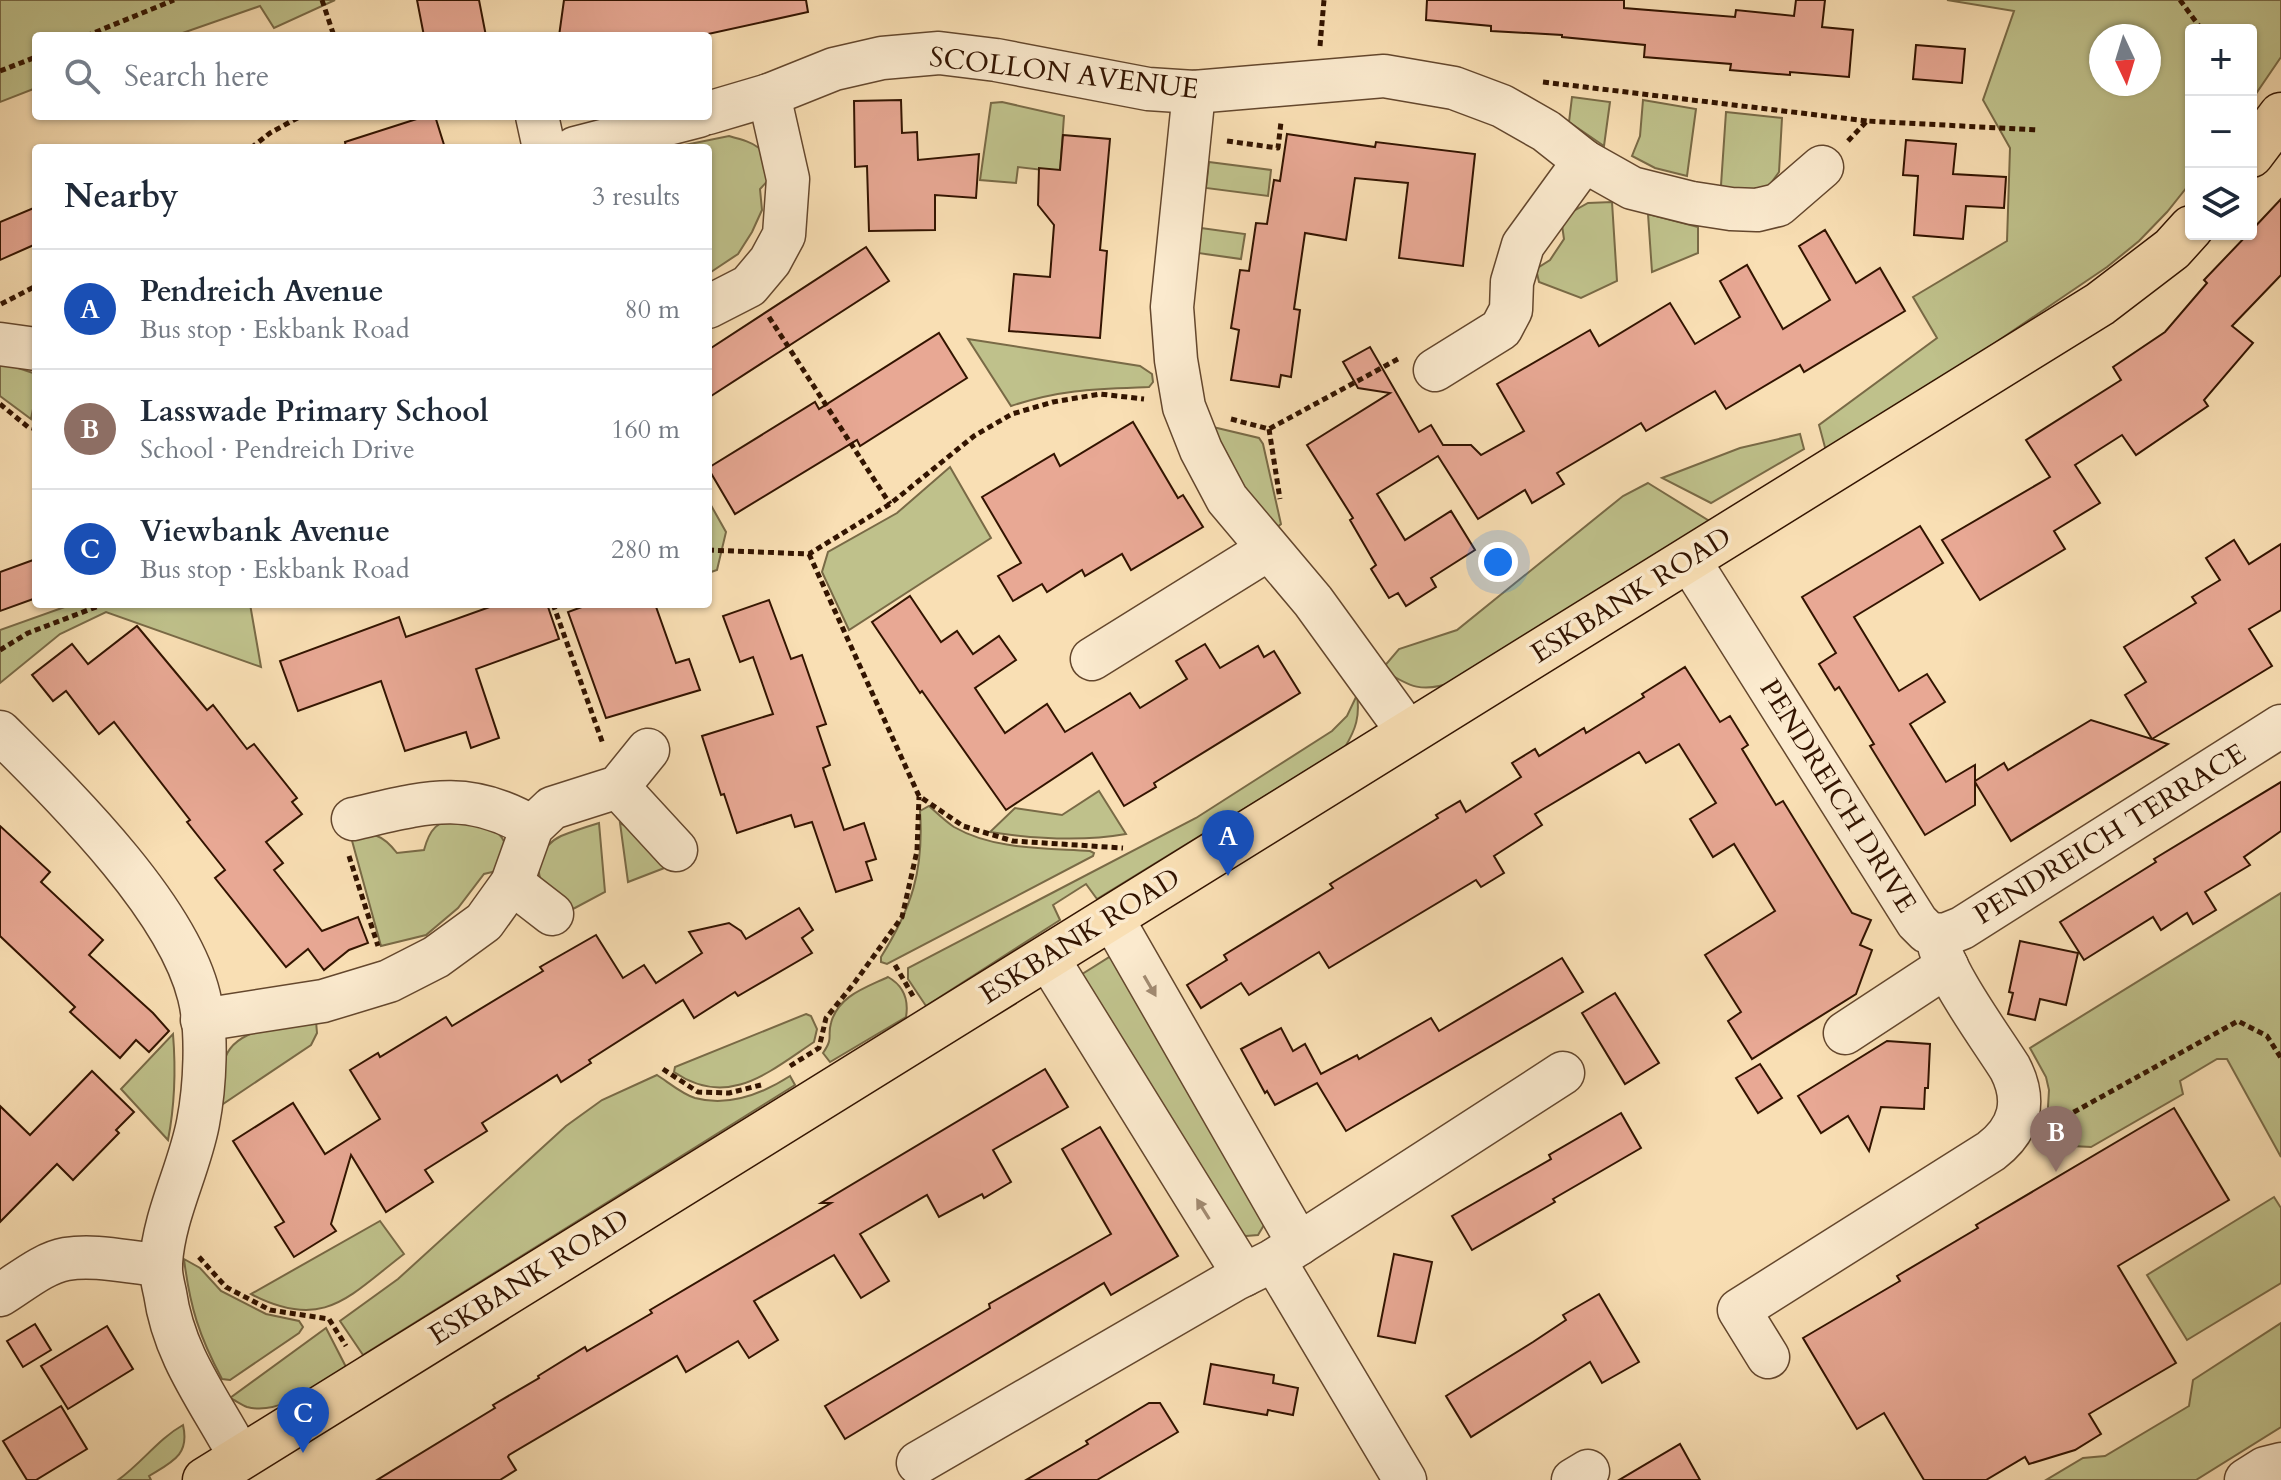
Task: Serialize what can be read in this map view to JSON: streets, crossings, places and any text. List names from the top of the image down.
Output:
{
  "streets": {
    "main road": ["ESKBANK ROAD"],
    "street": ["SCOLLON AVENUE", "PENDREICH DRIVE", "PENDREICH TERRACE"]
  },
  "crossings": [
    ["ESKBANK ROAD", "PENDREICH DRIVE"],
    ["PENDREICH DRIVE", "PENDREICH TERRACE"]
  ],
  "north": "bottom",
  "page": {
    "map_buttons": ["+", "−"],
    "search": "Search here",
    "heading": ["Nearby", "3 results"],
    "list": [
      {
        "mark": "A",
        "name": "Pendreich Avenue",
        "note": "Bus stop · Eskbank Road",
        "value": "80 m"
      },
      {
        "mark": "B",
        "name": "Lasswade Primary School",
        "note": "School · Pendreich Drive",
        "value": "160 m"
      },
      {
        "mark": "C",
        "name": "Viewbank Avenue",
        "note": "Bus stop · Eskbank Road",
        "value": "280 m"
      }
    ],
    "pins": ["A", "B", "C"]
  }
}
